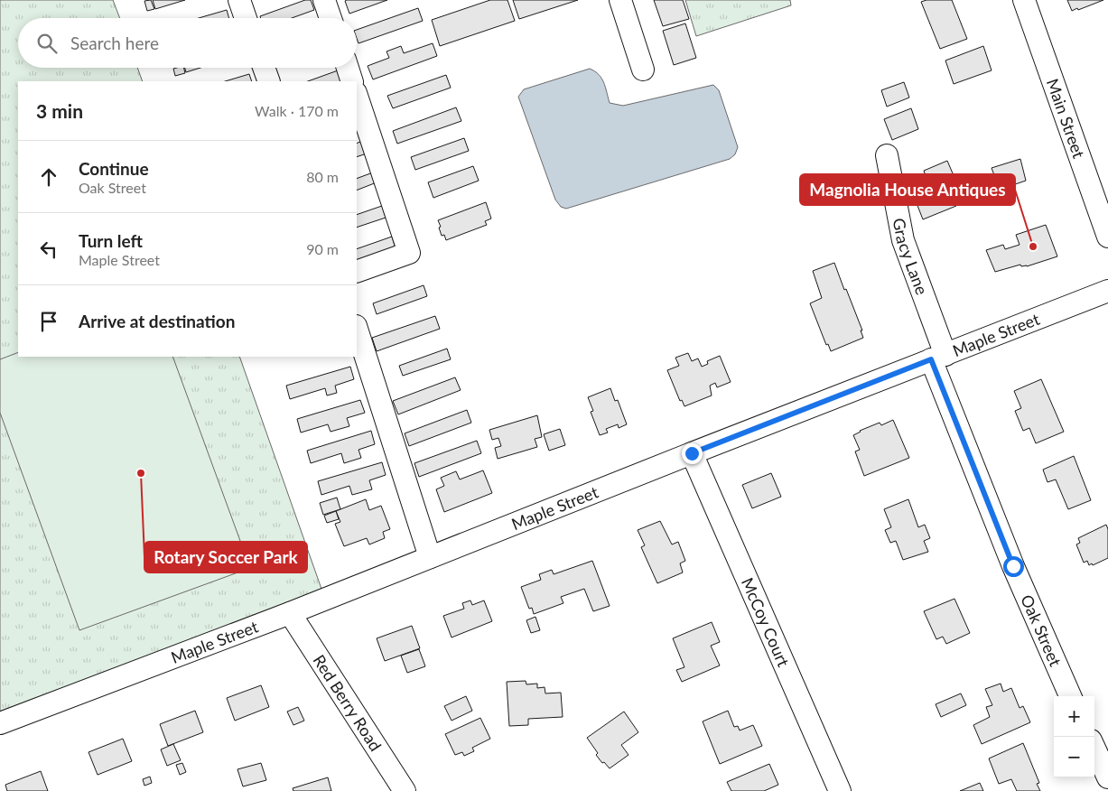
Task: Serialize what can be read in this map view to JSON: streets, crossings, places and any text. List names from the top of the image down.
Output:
{
  "streets": {
    "street": [
      "Main Street",
      "Gracy Lane",
      "Maple Street",
      "McCoy Court",
      "Oak Street",
      "Red Berry Road"
    ]
  },
  "crossings": [
    ["Gracy Lane", "Maple Street"],
    ["Gracy Lane", "Oak Street"],
    ["Maple Street", "McCoy Court"],
    ["Maple Street", "Oak Street"],
    ["Maple Street", "Red Berry Road"]
  ],
  "places": ["Magnolia House Antiques", "Rotary Soccer Park"],
  "page": {
    "search": "Search here",
    "heading": ["3 min", "Walk · 170 m"],
    "list": [
      ["Continue", "Oak Street", "80 m"],
      ["Turn left", "Maple Street", "90 m"],
      "Arrive at destination"
    ],
    "map_buttons": ["+", "−"]
  }
}
